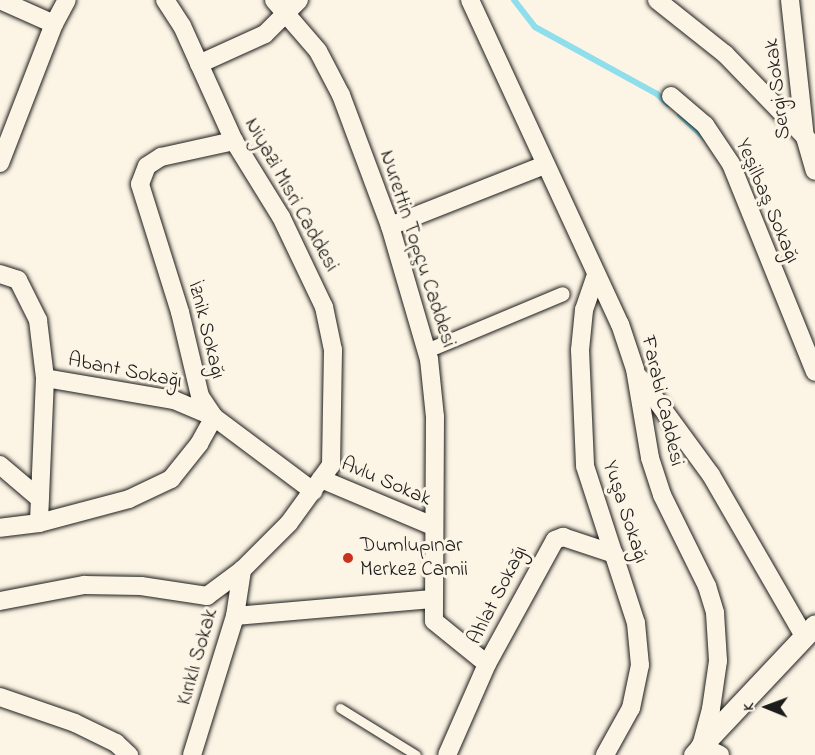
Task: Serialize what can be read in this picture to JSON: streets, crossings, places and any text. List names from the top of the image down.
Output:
{
  "streets": {
    "street": [
      "Sergi Sokak",
      "Niyazi Mısri Caddesi",
      "Yeşilbaş Sokağı",
      "Nurettin Topçu Caddesi",
      "İznik Sokağı",
      "Abant Sokağı",
      "Farabi Caddesi",
      "Avlu Sokak",
      "Yuşa Sokağı",
      "Ahlat Sokağı",
      "Kırıklı Sokak"
    ]
  },
  "crossings": [
    ["Niyazi Mısri Caddesi", "İznik Sokağı"],
    ["Niyazi Mısri Caddesi", "Abant Sokağı"],
    ["Niyazi Mısri Caddesi", "Avlu Sokak"],
    ["Niyazi Mısri Caddesi", "Kırıklı Sokak"],
    ["Nurettin Topçu Caddesi", "Avlu Sokak"],
    ["Nurettin Topçu Caddesi", "Ahlat Sokağı"],
    ["İznik Sokağı", "Abant Sokağı"],
    ["Abant Sokağı", "Avlu Sokak"],
    ["Farabi Caddesi", "Yuşa Sokağı"],
    ["Yuşa Sokağı", "Ahlat Sokağı"]
  ],
  "places": ["Dumlupınar Merkez Camii"],
  "north": "left"
}
